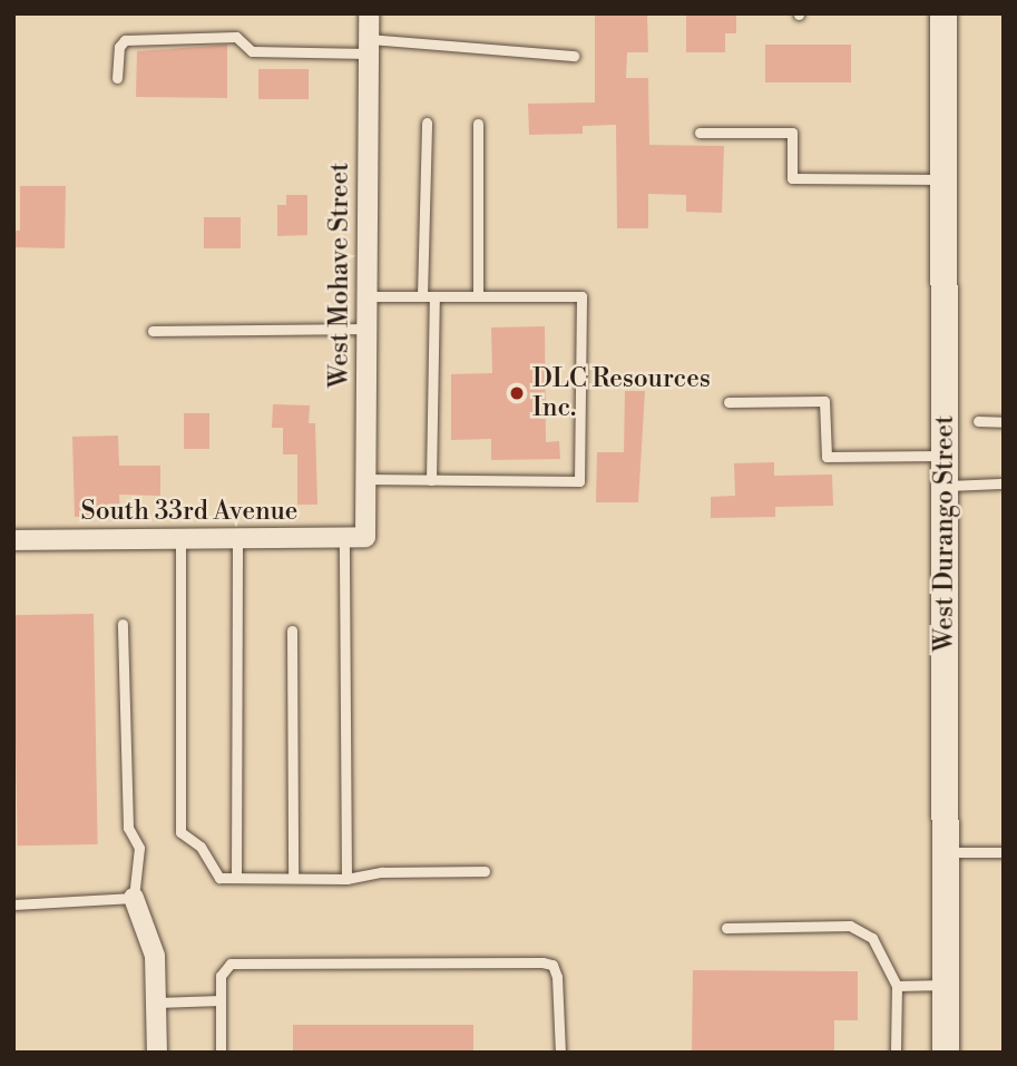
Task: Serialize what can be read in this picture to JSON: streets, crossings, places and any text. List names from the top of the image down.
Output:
{
  "streets": {
    "street": ["West Mohave Street", "South 33rd Avenue", "West Durango Street"]
  },
  "crossings": [
    ["West Mohave Street", "South 33rd Avenue"]
  ],
  "places": ["DLC Resources Inc."]
}
